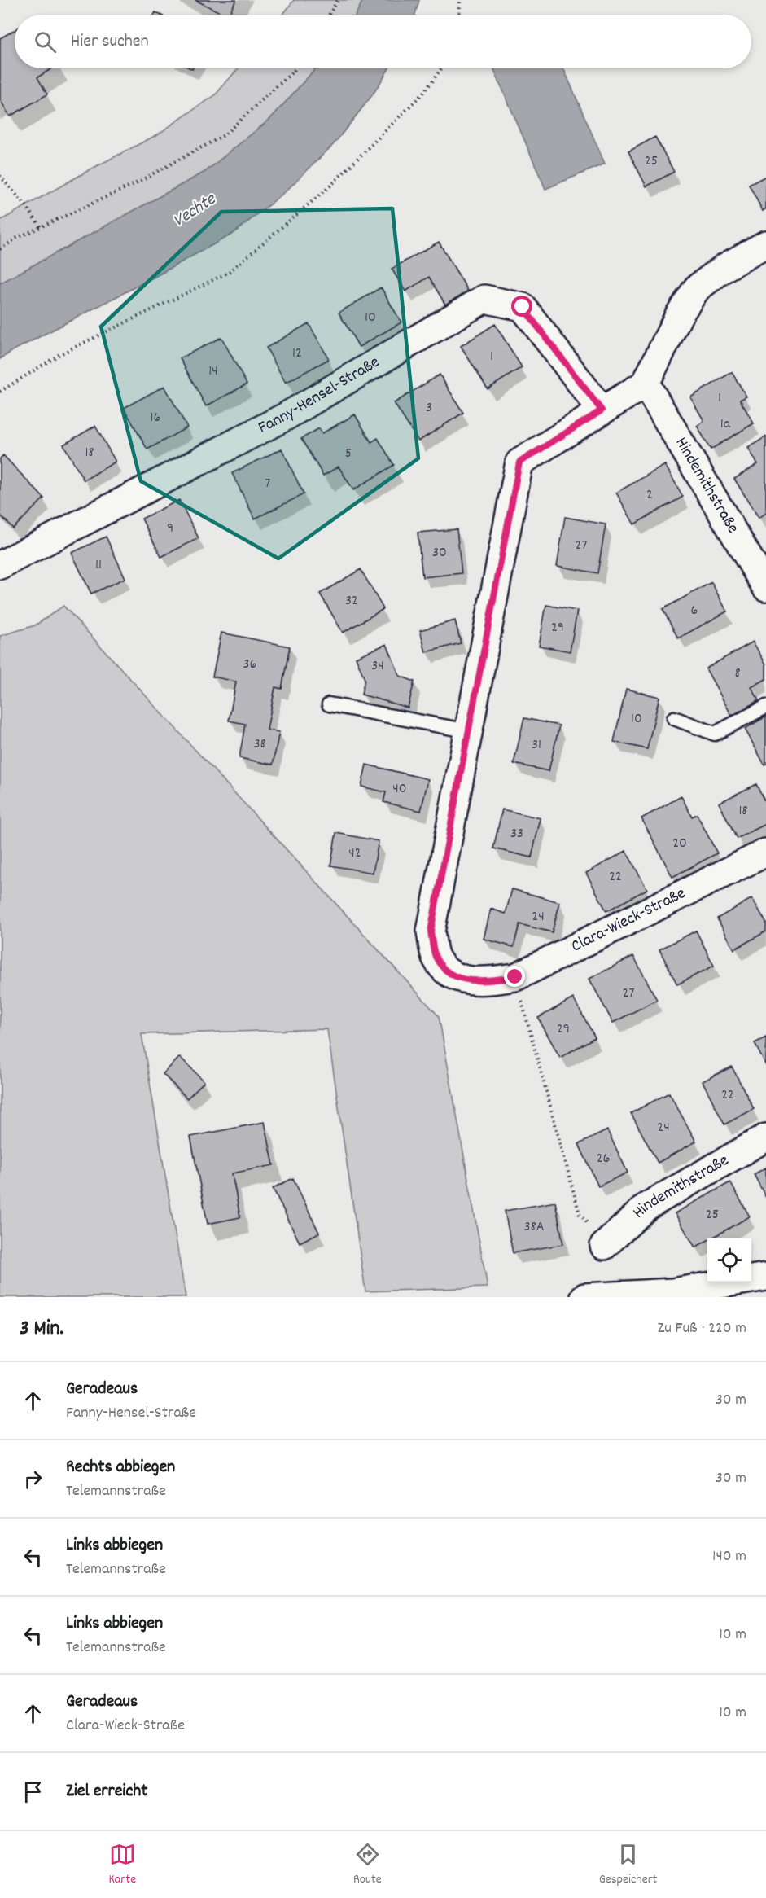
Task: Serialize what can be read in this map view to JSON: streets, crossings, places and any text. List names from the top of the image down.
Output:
{
  "streets": {
    "street": ["Fanny-Hensel-Straße", "Hindemithstraße", "Clara-Wieck-Straße"]
  },
  "water": ["Vechte"],
  "house_numbers": [
    "25",
    "10",
    "12",
    "1",
    "14",
    "1",
    "3",
    "16",
    "1a",
    "18",
    "5",
    "7",
    "2",
    "9",
    "27",
    "30",
    "11",
    "32",
    "6",
    "29",
    "36",
    "34",
    "8",
    "10",
    "38",
    "31",
    "40",
    "18",
    "33",
    "20",
    "42",
    "22",
    "24",
    "27",
    "29",
    "22",
    "24",
    "26",
    "25",
    "38A"
  ],
  "page": {
    "search": "Hier suchen",
    "heading": ["3 Min.", "Zu Fuß · 220 m"],
    "list": [
      ["Geradeaus", "Fanny-Hensel-Straße", "30 m"],
      ["Rechts abbiegen", "Telemannstraße", "30 m"],
      ["Links abbiegen", "Telemannstraße", "140 m"],
      ["Links abbiegen", "Telemannstraße", "10 m"],
      ["Geradeaus", "Clara-Wieck-Straße", "10 m"],
      "Ziel erreicht"
    ],
    "nav": ["Karte", "Route", "Gespeichert"]
  }
}
